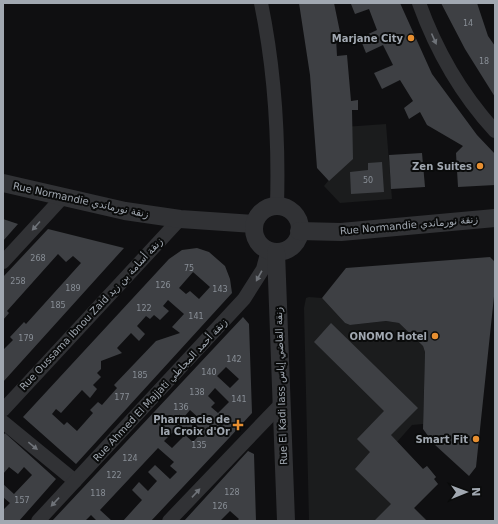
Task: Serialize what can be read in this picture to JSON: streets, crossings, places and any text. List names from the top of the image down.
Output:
{
  "streets": {
    "street": [
      "Rue Normandie زنقة نورماندي",
      "Rue Oussama Ibnou Zaid زنقة أسامة بن زيد",
      "Rue El Kadi Iass زنقة القاضي إياس",
      "Rue Ahmed El Majjati زنقة أحمد المجاطي"
    ]
  },
  "crossings": [
    ["Rue Normandie زنقة نورماندي", "Rue Oussama Ibnou Zaid زنقة أسامة بن زيد"],
    ["Rue Normandie زنقة نورماندي", "Rue El Kadi Iass زنقة القاضي إياس"],
    ["Rue Normandie زنقة نورماندي", "Rue Ahmed El Majjati زنقة أحمد المجاطي"],
    ["Rue El Kadi Iass زنقة القاضي إياس", "Rue Ahmed El Majjati زنقة أحمد المجاطي"]
  ],
  "places": {
    "other": [
      "Marjane City",
      "Zen Suites",
      "ONOMO Hotel",
      "Smart Fit"
    ],
    "health": ["Pharmacie de la Croix d'Or"]
  },
  "house_numbers": [
    "14",
    "18",
    "50",
    "268",
    "75",
    "258",
    "126",
    "189",
    "143",
    "185",
    "122",
    "141",
    "179",
    "142",
    "140",
    "185",
    "138",
    "177",
    "141",
    "136",
    "135",
    "124",
    "122",
    "128",
    "118",
    "157",
    "126"
  ],
  "north": "right"
}
